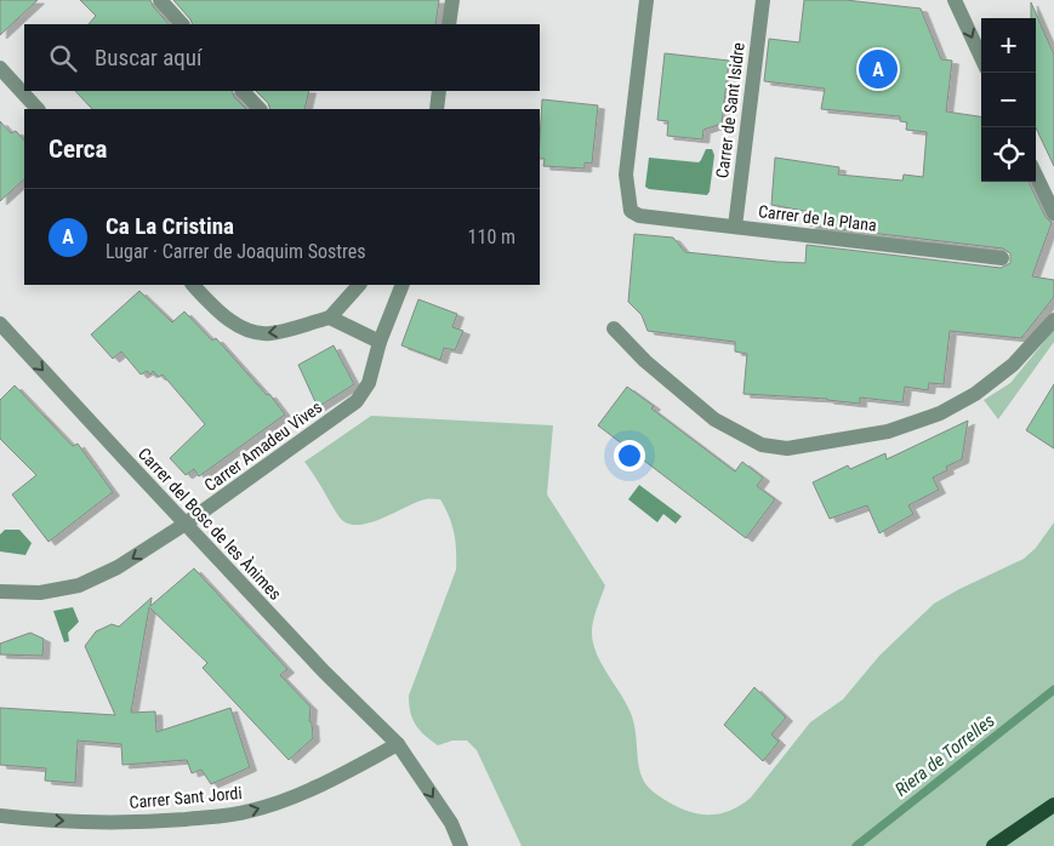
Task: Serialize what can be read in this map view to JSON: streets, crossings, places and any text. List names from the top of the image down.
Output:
{
  "streets": {
    "street": [
      "Carrer de Sant Isidre",
      "Carrer de la Plana",
      "Carrer Amadeu Vives",
      "Carrer del Bosc de les Ànimes",
      "Carrer Sant Jordi"
    ]
  },
  "crossings": [
    ["Carrer de Sant Isidre", "Carrer de la Plana"],
    ["Carrer Amadeu Vives", "Carrer del Bosc de les Ànimes"],
    ["Carrer del Bosc de les Ànimes", "Carrer Sant Jordi"]
  ],
  "one_way": ["Carrer Amadeu Vives", "Carrer del Bosc de les Ànimes", "Carrer Sant Jordi"],
  "water": ["Riera de Torrelles"],
  "page": {
    "map_buttons": ["+", "−"],
    "search": "Buscar aquí",
    "pins": "A",
    "heading": "Cerca",
    "list": [
      {
        "mark": "A",
        "name": "Ca La Cristina",
        "note": "Lugar · Carrer de Joaquim Sostres",
        "value": "110 m"
      }
    ]
  }
}
